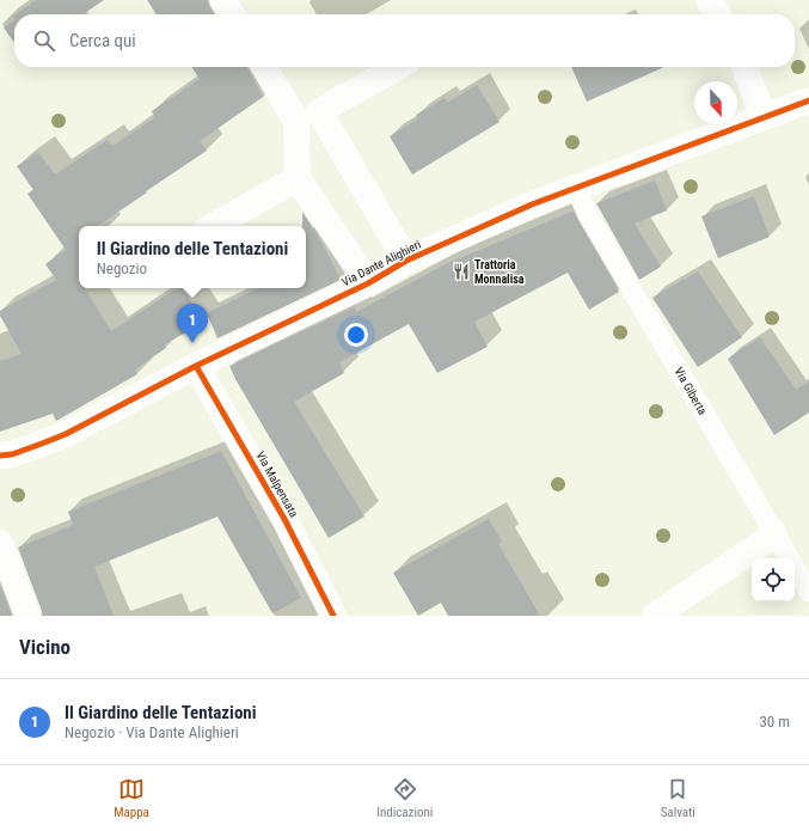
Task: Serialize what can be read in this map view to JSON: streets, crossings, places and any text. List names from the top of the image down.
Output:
{
  "streets": {
    "street": ["Via Dante Alighieri", "Via Malpensata"],
    "lane": ["Via Giberta"]
  },
  "crossings": [
    ["Via Dante Alighieri", "Via Giberta"],
    ["Via Dante Alighieri", "Via Malpensata"]
  ],
  "places": {
    "restaurant": ["Trattoria Monnalisa"]
  },
  "north": "bottom",
  "page": {
    "search": "Cerca qui",
    "popup": ["Il Giardino delle Tentazioni", "Negozio"],
    "pins": "1",
    "heading": "Vicino",
    "list": [
      {
        "mark": "1",
        "name": "Il Giardino delle Tentazioni",
        "note": "Negozio · Via Dante Alighieri",
        "value": "30 m"
      }
    ],
    "nav": ["Mappa", "Indicazioni", "Salvati"]
  }
}
